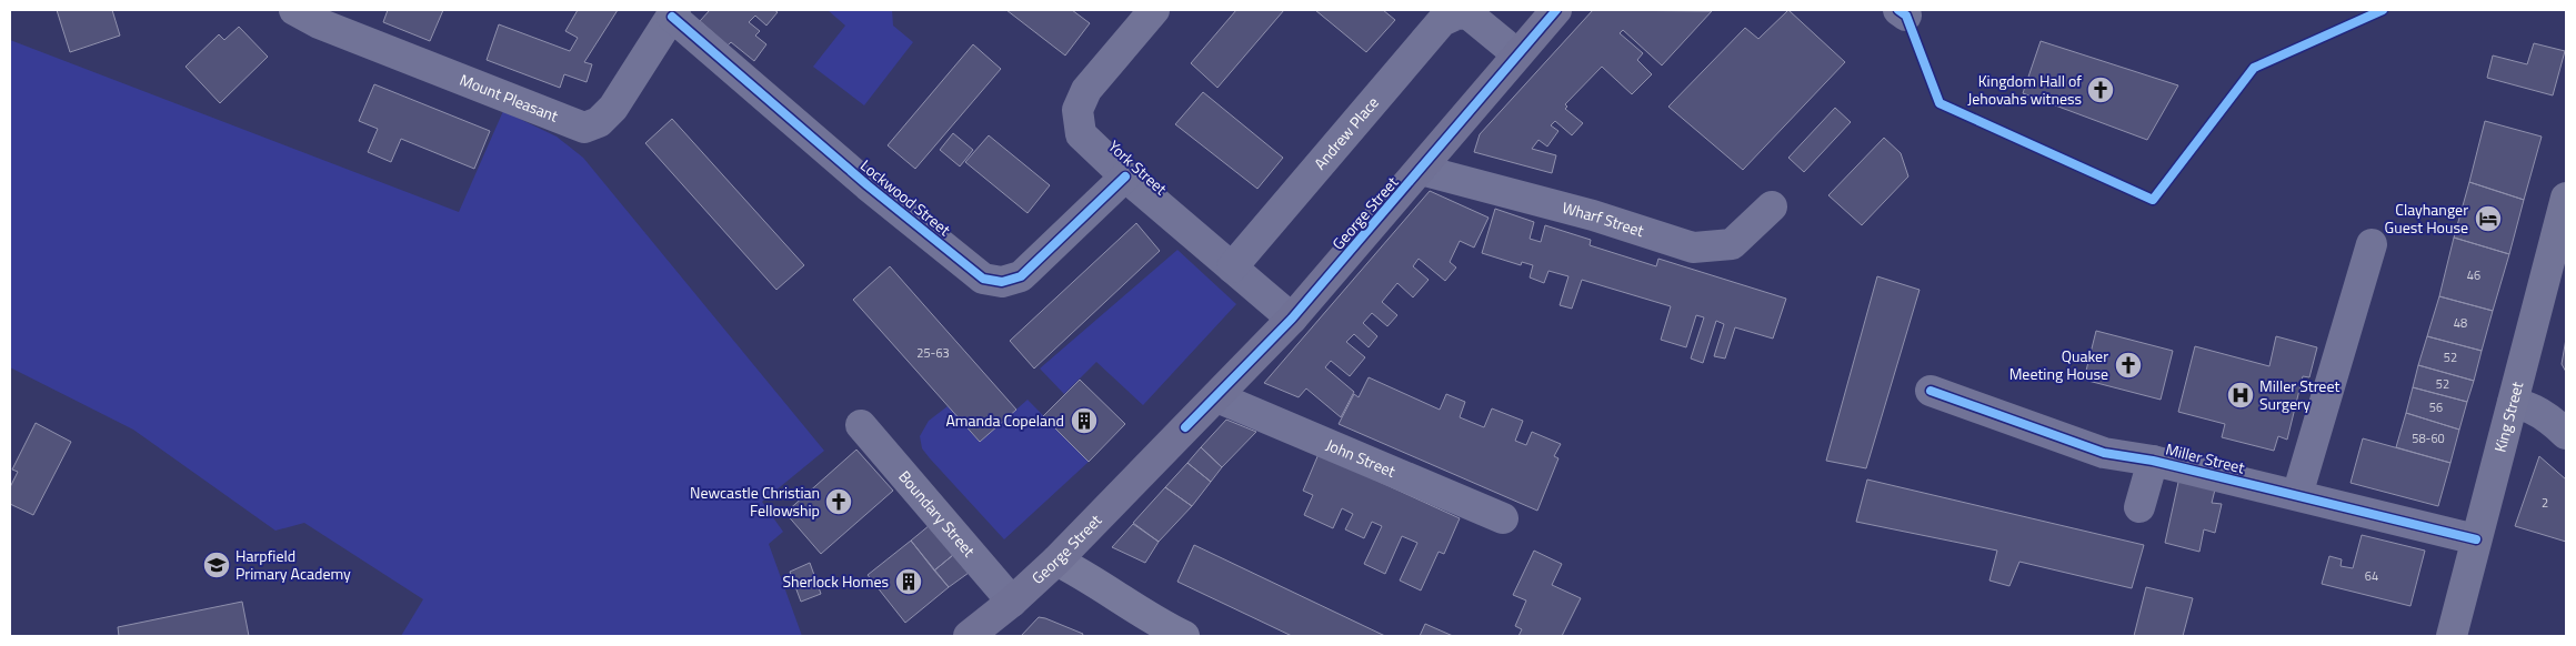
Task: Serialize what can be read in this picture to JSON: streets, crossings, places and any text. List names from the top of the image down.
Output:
{
  "streets": {
    "highway": ["King Street"],
    "main road": ["George Street"],
    "street": [
      "Mount Pleasant",
      "Andrew Place",
      "York Street",
      "Lockwood Street",
      "Wharf Street",
      "John Street",
      "Miller Street",
      "Boundary Street"
    ]
  },
  "crossings": [
    ["Mount Pleasant", "Lockwood Street"],
    ["Andrew Place", "York Street"],
    ["Andrew Place", "George Street"],
    ["York Street", "Lockwood Street"],
    ["York Street", "George Street"],
    ["George Street", "Wharf Street"],
    ["George Street", "John Street"],
    ["George Street", "Boundary Street"],
    ["King Street", "Miller Street"]
  ],
  "places": {
    "church": ["Kingdom Hall of Jehovahs witness", "Quaker Meeting House", "Newcastle Christian Fellowship"],
    "hotel": ["Clayhanger Guest House"],
    "hospital": ["Miller Street Surgery"],
    "building": ["Amanda Copeland", "Sherlock Homes"],
    "school or university": ["Harpfield Primary Academy"]
  },
  "house_numbers": [
    "46",
    "48",
    "25-63",
    "52",
    "52",
    "56",
    "58-60",
    "2",
    "64"
  ]
}
